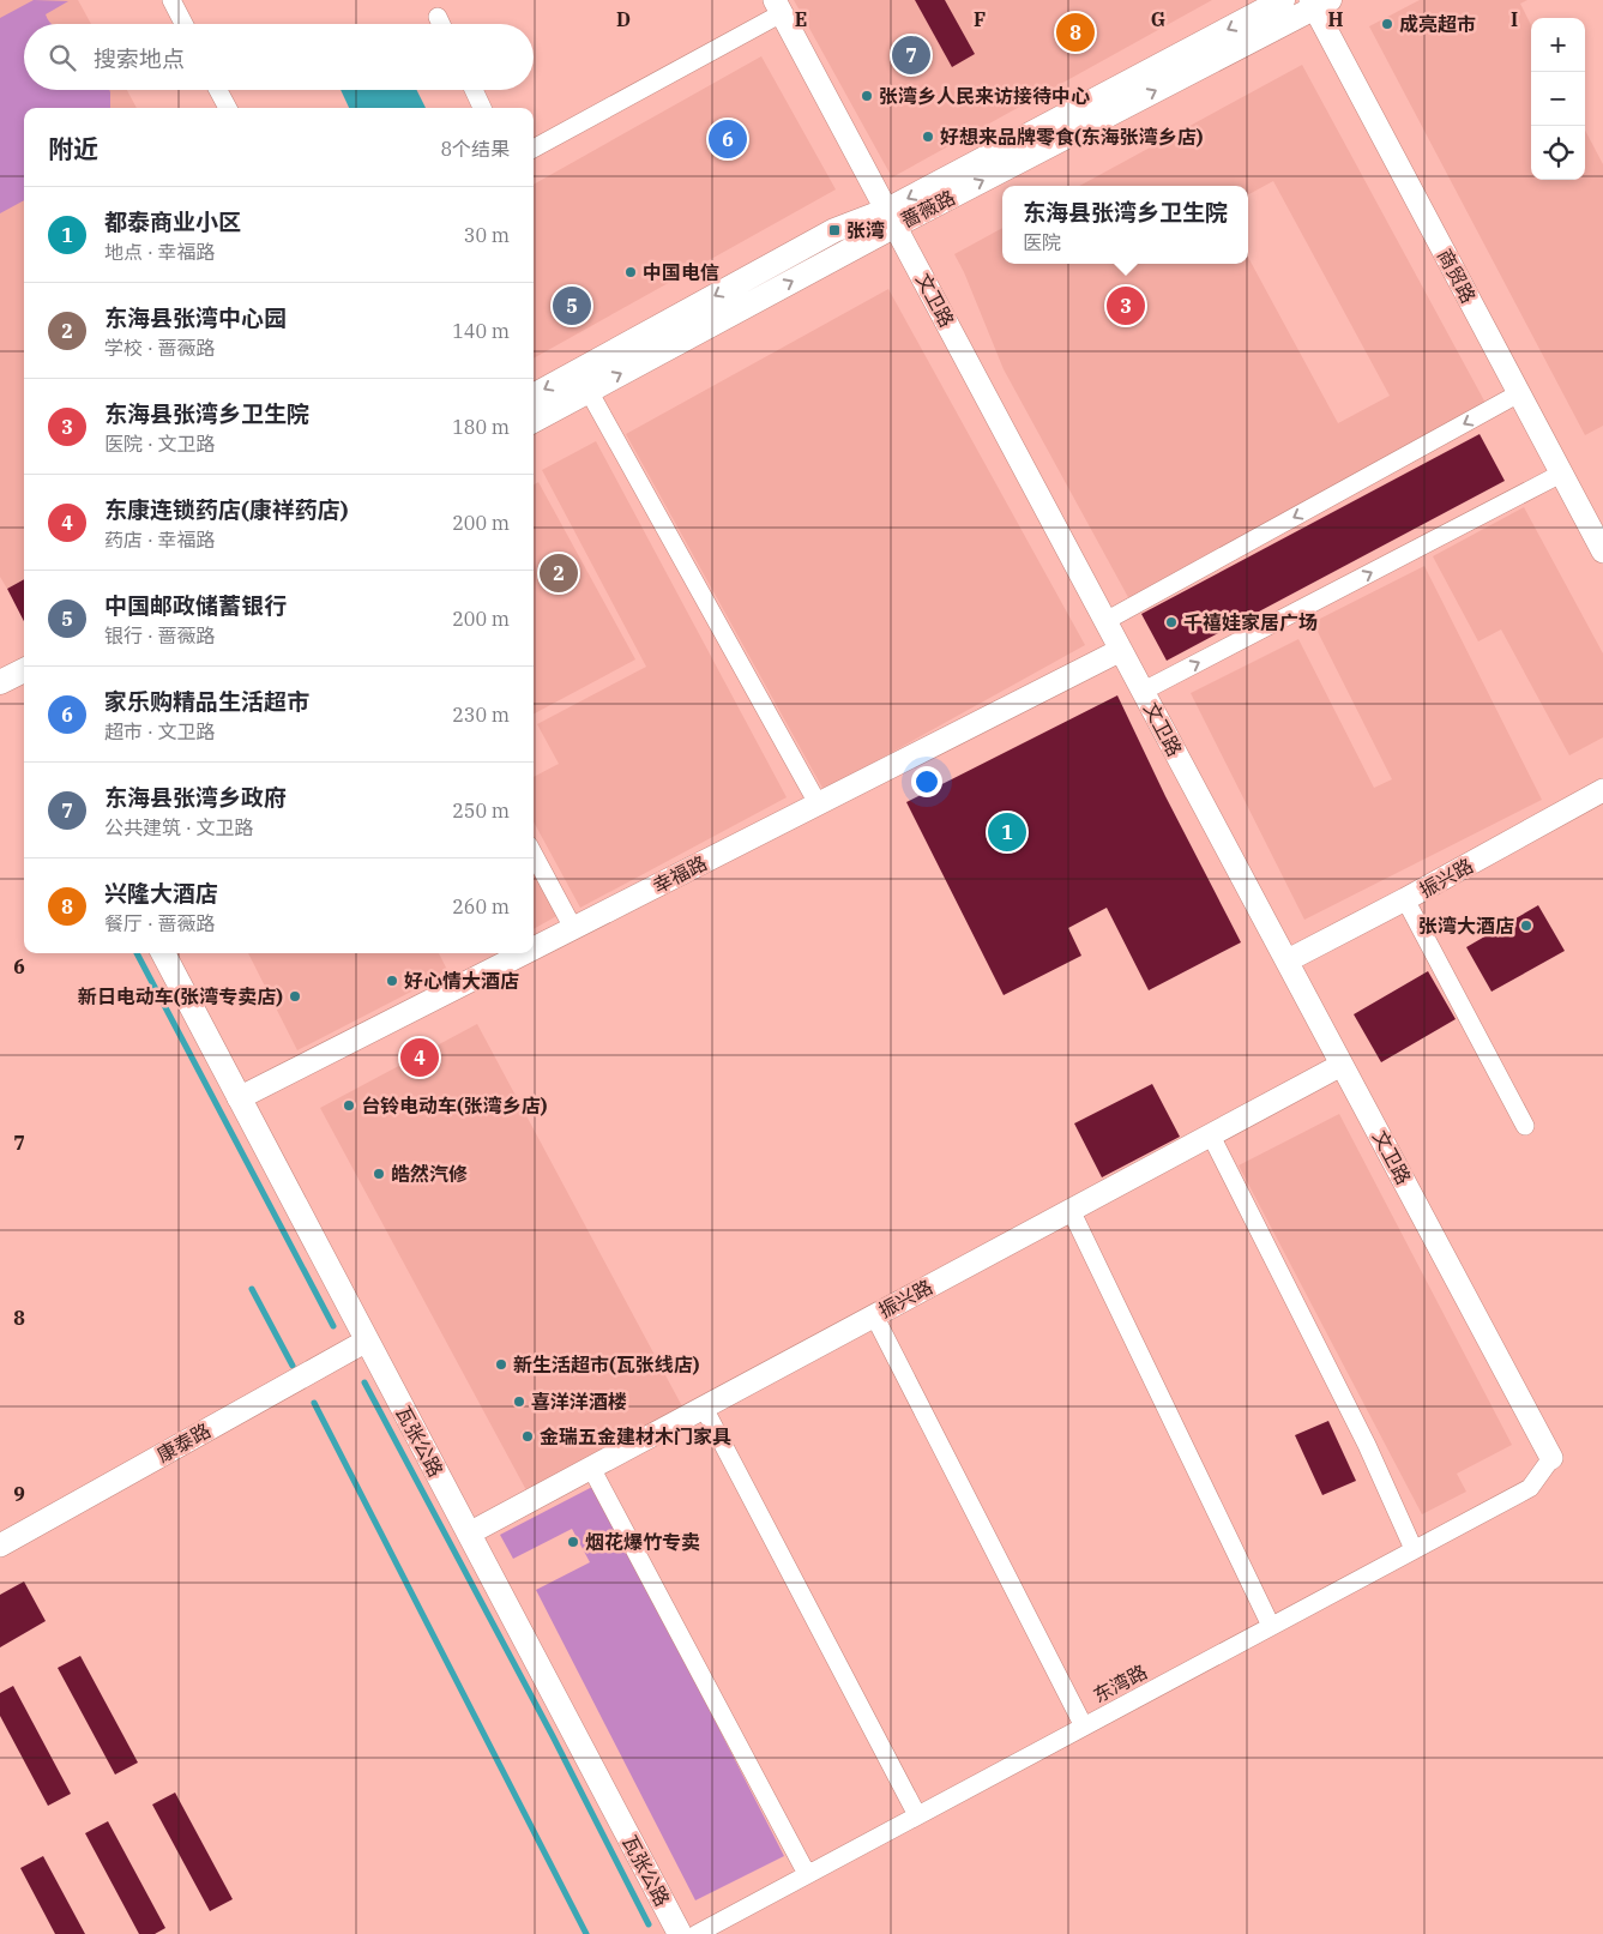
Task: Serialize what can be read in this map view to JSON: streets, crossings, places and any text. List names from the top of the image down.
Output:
{
  "streets": {
    "main road": ["蔷薇路", "瓦张公路"],
    "street": [
      "商贸路",
      "文卫路",
      "幸福路",
      "振兴路",
      "康泰路",
      "东湾路"
    ]
  },
  "crossings": [
    ["蔷薇路", "商贸路"],
    ["蔷薇路", "文卫路"],
    ["文卫路", "幸福路"],
    ["文卫路", "振兴路"],
    ["文卫路", "东湾路"],
    ["幸福路", "瓦张公路"],
    ["振兴路", "瓦张公路"],
    ["瓦张公路", "康泰路"],
    ["瓦张公路", "东湾路"]
  ],
  "places": {
    "other": [
      "成亮超市",
      "张湾乡人民来访接待中心",
      "好想来品牌零食(东海张湾乡店)",
      "中国电信",
      "千禧娃家居广场",
      "张湾大酒店",
      "好心情大酒店",
      "新日电动车(张湾专卖店)",
      "台铃电动车(张湾乡店)",
      "皓然汽修",
      "新生活超市(瓦张线店)",
      "喜洋洋酒楼",
      "金瑞五金建材木门家具",
      "烟花爆竹专卖"
    ],
    "transit": ["张湾"]
  },
  "page": {
    "pins": [
      "8",
      "7",
      "6",
      "3",
      "5",
      "2",
      "1",
      "4"
    ],
    "map_buttons": ["+", "−"],
    "search": "搜索地点",
    "heading": ["附近", "8个结果"],
    "popup": ["东海县张湾乡卫生院", "医院"],
    "list": [
      {
        "mark": "1",
        "name": "都泰商业小区",
        "note": "地点 · 幸福路",
        "value": "30 m"
      },
      {
        "mark": "2",
        "name": "东海县张湾中心园",
        "note": "学校 · 蔷薇路",
        "value": "140 m"
      },
      {
        "mark": "3",
        "name": "东海县张湾乡卫生院",
        "note": "医院 · 文卫路",
        "value": "180 m"
      },
      {
        "mark": "4",
        "name": "东康连锁药店(康祥药店)",
        "note": "药店 · 幸福路",
        "value": "200 m"
      },
      {
        "mark": "5",
        "name": "中国邮政储蓄银行",
        "note": "银行 · 蔷薇路",
        "value": "200 m"
      },
      {
        "mark": "6",
        "name": "家乐购精品生活超市",
        "note": "超市 · 文卫路",
        "value": "230 m"
      },
      {
        "mark": "7",
        "name": "东海县张湾乡政府",
        "note": "公共建筑 · 文卫路",
        "value": "250 m"
      },
      {
        "mark": "8",
        "name": "兴隆大酒店",
        "note": "餐厅 · 蔷薇路",
        "value": "260 m"
      }
    ]
  },
  "grid": {
    "columns": [
      "D",
      "E",
      "F",
      "G",
      "H",
      "I"
    ],
    "rows": [
      "6",
      "7",
      "8",
      "9"
    ]
  }
}
